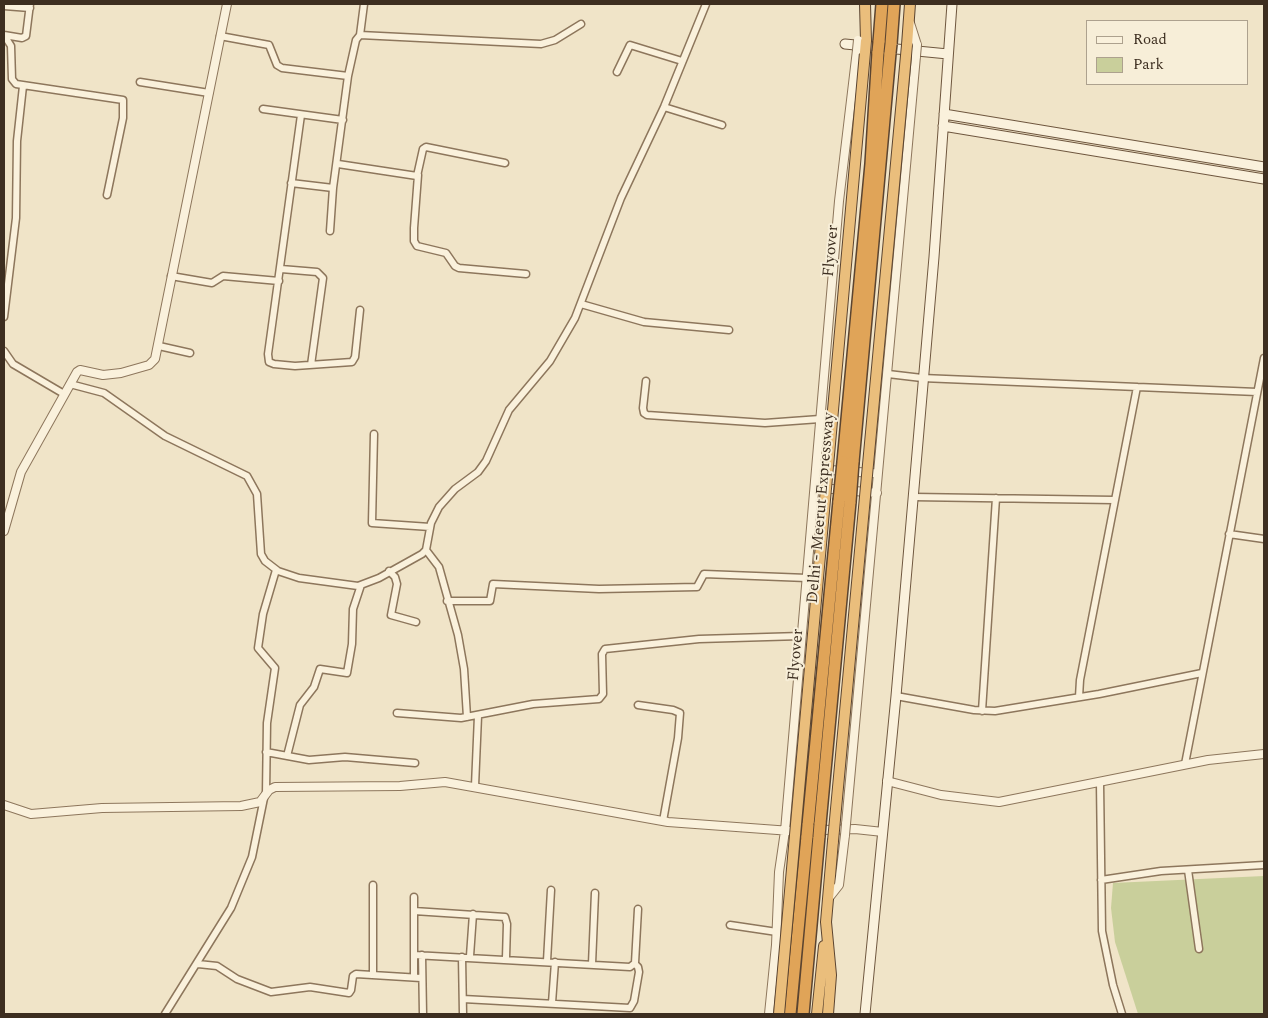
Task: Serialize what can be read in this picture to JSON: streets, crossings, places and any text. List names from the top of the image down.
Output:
{
  "streets": {
    "highway": ["Flyover", "Delhi - Meerut Expressway"]
  },
  "legend": ["Road", "Park"]
}
